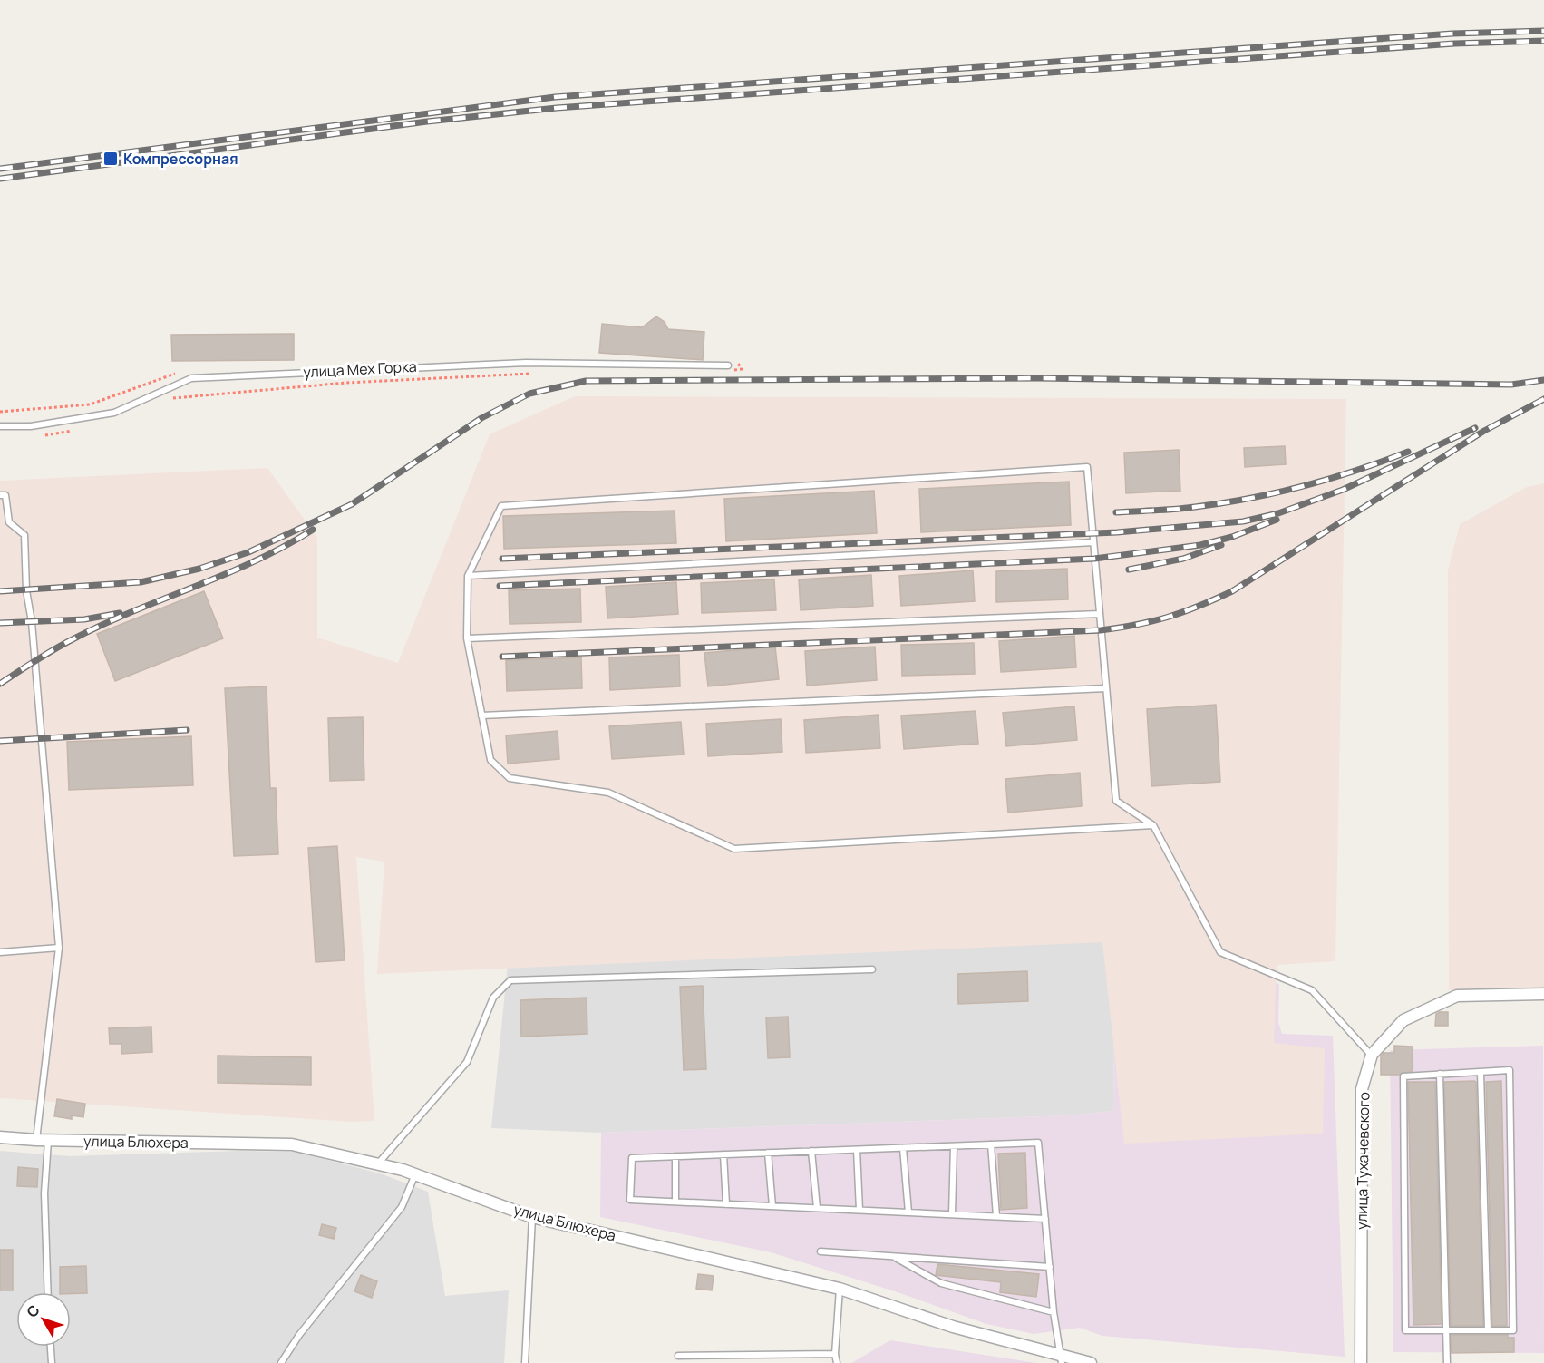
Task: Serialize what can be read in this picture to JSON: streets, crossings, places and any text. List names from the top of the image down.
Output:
{
  "streets": {
    "street": ["улица Блюхера", "улица Тухачевского"],
    "lane": ["улица Мех Горка"]
  },
  "places": {
    "transit": ["Компрессорная"]
  },
  "north": "top left"
}
